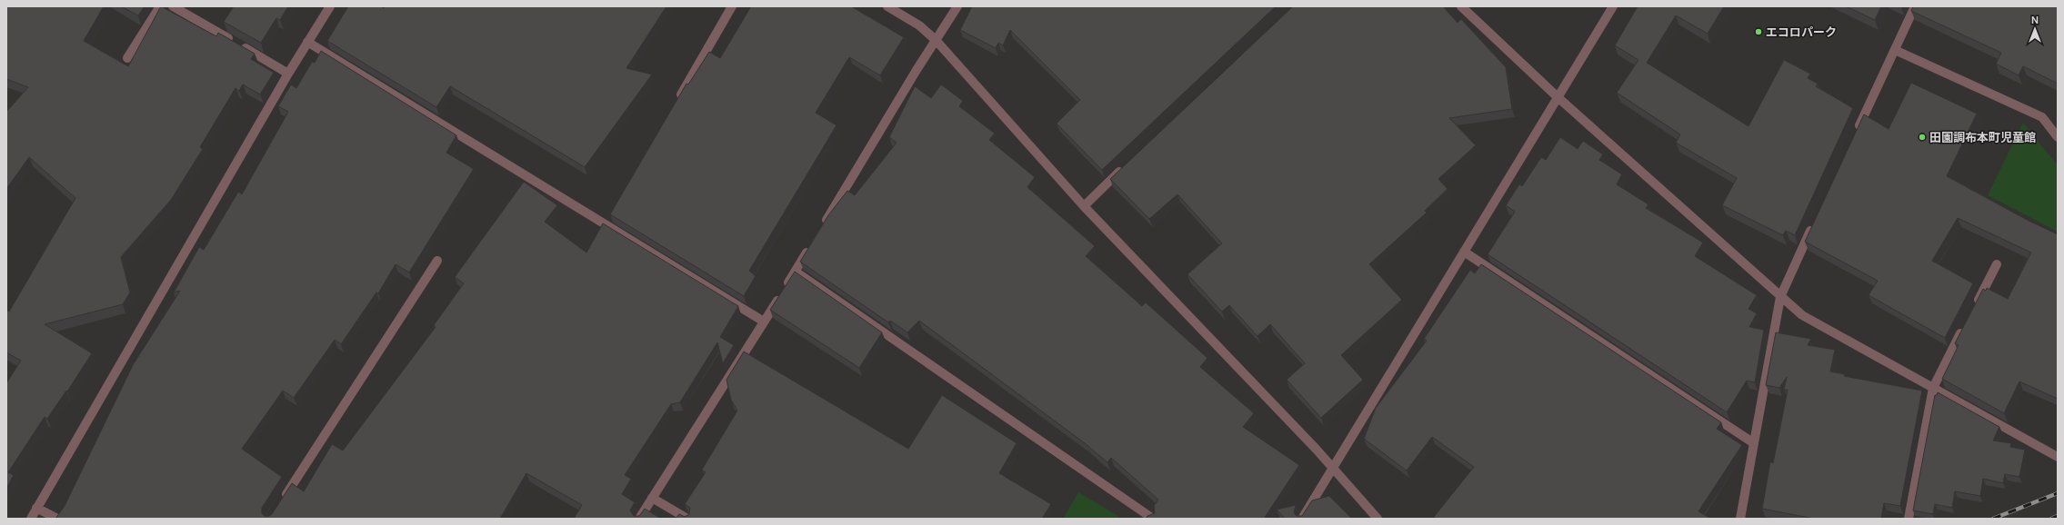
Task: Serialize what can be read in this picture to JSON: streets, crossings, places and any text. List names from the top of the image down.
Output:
{
  "places": ["エコロパーク", "田園調布本町児童館"],
  "north": "top"
}
